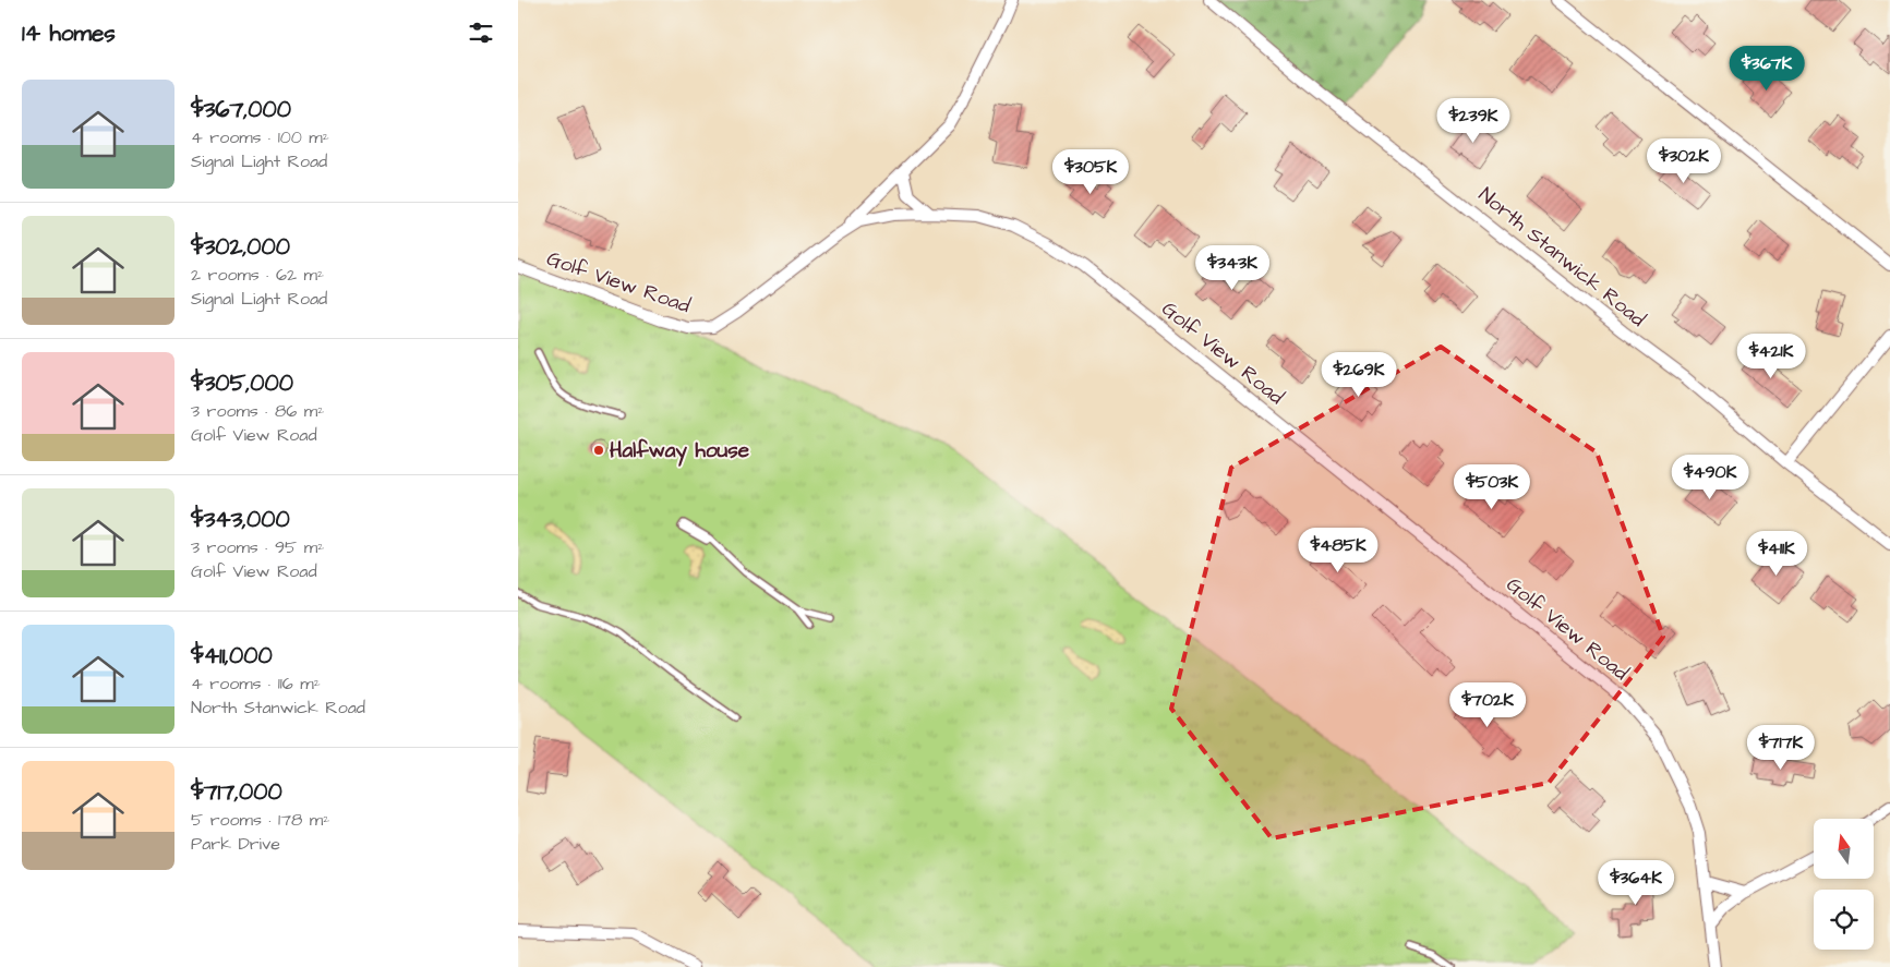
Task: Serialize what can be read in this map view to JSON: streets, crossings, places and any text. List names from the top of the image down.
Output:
{
  "streets": {
    "street": ["North Stanwick Road", "Golf View Road"]
  },
  "places": ["Halfway house"],
  "north": "top",
  "page": {
    "heading": "14 homes",
    "price": [
      "$367K",
      "$239K",
      "$302K",
      "$305K",
      "$343K",
      "$421K",
      "$269K",
      "$490K",
      "$503K",
      "$485K",
      "$411K",
      "$702K",
      "$717K",
      "$364K"
    ],
    "list": [
      {
        "name": "$367,000",
        "note": "4 rooms · 100 m² · Signal Light Road"
      },
      {
        "name": "$302,000",
        "note": "2 rooms · 62 m² · Signal Light Road"
      },
      {
        "name": "$305,000",
        "note": "3 rooms · 86 m² · Golf View Road"
      },
      {
        "name": "$343,000",
        "note": "3 rooms · 95 m² · Golf View Road"
      },
      {
        "name": "$411,000",
        "note": "4 rooms · 116 m² · North Stanwick Road"
      },
      {
        "name": "$717,000",
        "note": "5 rooms · 178 m² · Park Drive"
      }
    ]
  }
}
